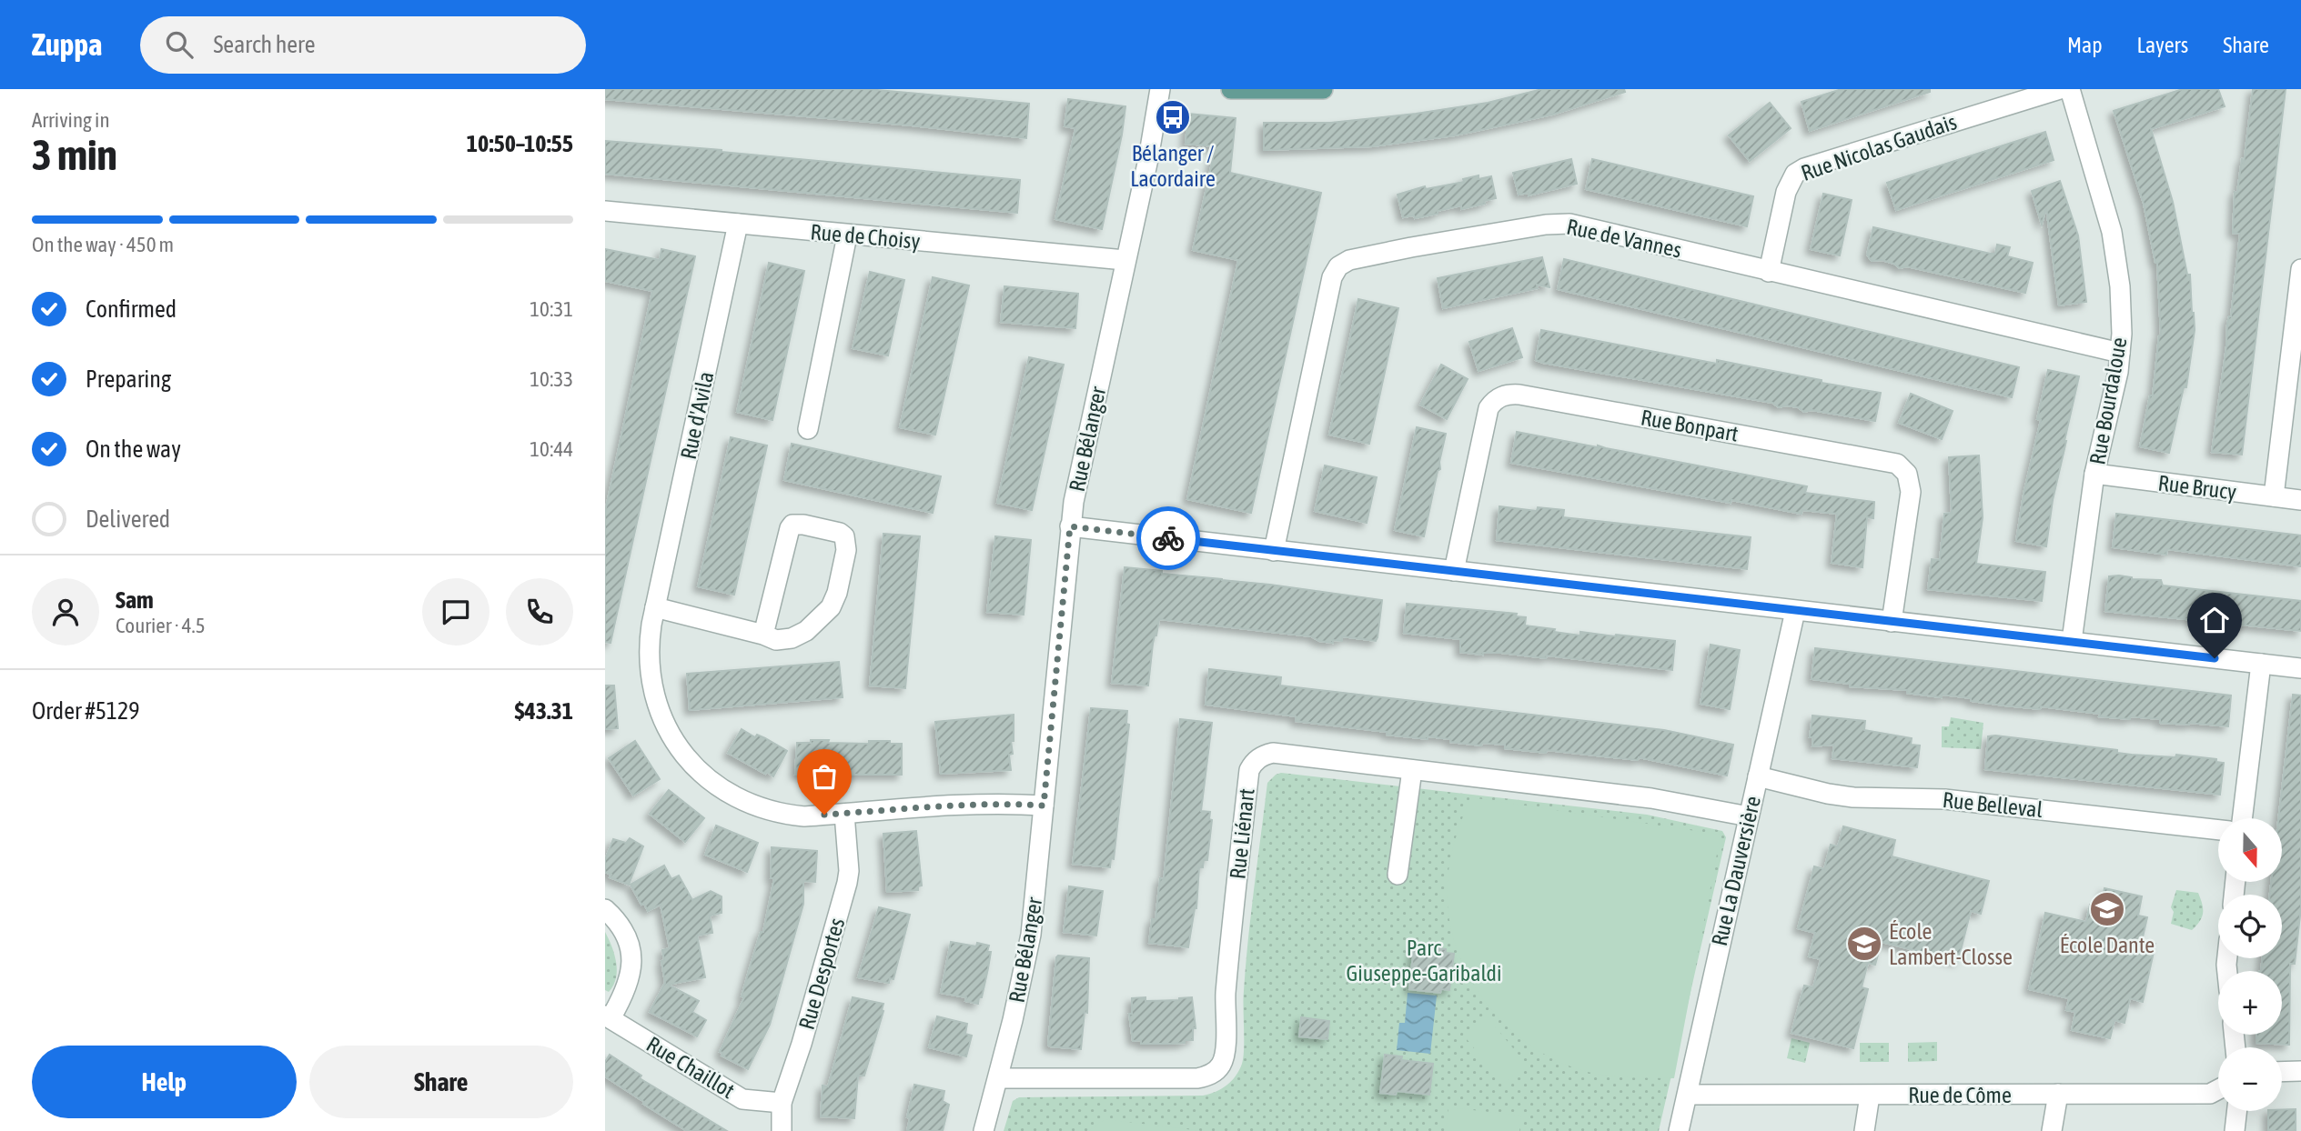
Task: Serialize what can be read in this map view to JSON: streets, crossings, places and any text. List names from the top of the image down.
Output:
{
  "streets": {
    "street": [
      "Rue Nicolas Gaudais",
      "Rue de Choisy",
      "Rue de Vannes",
      "Rue Bourdaloue",
      "Rue d'Avila",
      "Rue Bonpart",
      "Rue Bélanger",
      "Rue Brucy",
      "Rue Belleval",
      "Rue Liénart",
      "Rue La Dauversière",
      "Rue Desportes",
      "Rue Chaillot",
      "Rue de Côme"
    ]
  },
  "crossings": [
    ["Rue Nicolas Gaudais", "Rue de Vannes"],
    ["Rue de Choisy", "Rue d'Avila"],
    ["Rue de Choisy", "Rue Bélanger"],
    ["Rue de Vannes", "Rue Bourdaloue"],
    ["Rue Bourdaloue", "Rue Brucy"],
    ["Rue d'Avila", "Rue Bélanger"],
    ["Rue d'Avila", "Rue Desportes"],
    ["Rue Bélanger", "Rue Liénart"],
    ["Rue Belleval", "Rue La Dauversière"],
    ["Rue Liénart", "Rue La Dauversière"],
    ["Rue La Dauversière", "Rue de Côme"],
    ["Rue Desportes", "Rue Chaillot"]
  ],
  "parks": ["Parc Giuseppe-Garibaldi"],
  "places": {
    "bus stop": ["Bélanger / Lacordaire"],
    "school or university": ["École Dante", "École Lambert-Closse"]
  },
  "north": "bottom",
  "page": {
    "header": "Zuppa",
    "search": "Search here",
    "nav": ["Map", "Layers", "Share"],
    "heading": ["3 min", "Arriving in", "10:50–10:55"],
    "panel": [
      "Sam",
      "Courier · 4.5",
      "Order #5129",
      "$43.31"
    ],
    "bar": "On the way · 450 m",
    "list": [
      ["Confirmed", "10:31"],
      ["Preparing", "10:33"],
      ["On the way", "10:44"],
      "Delivered"
    ],
    "map_buttons": ["+", "−"],
    "buttons": ["Help", "Share"]
  }
}
